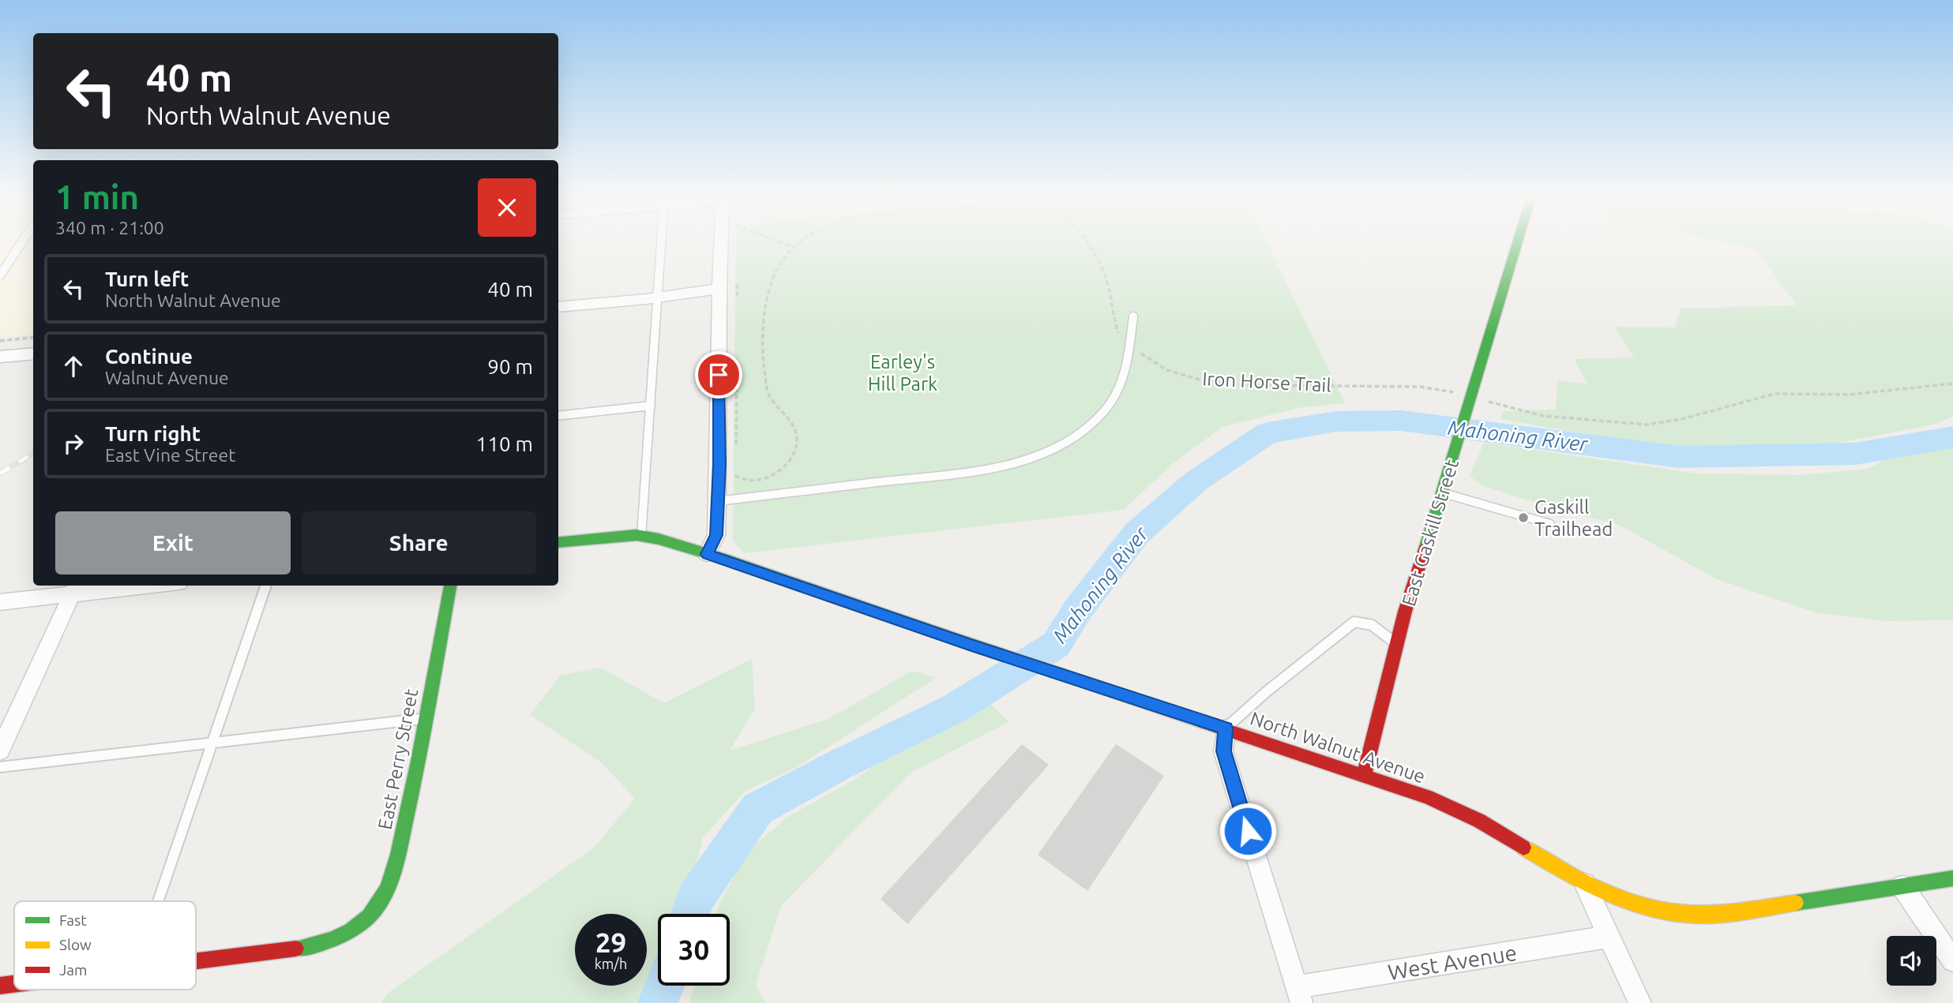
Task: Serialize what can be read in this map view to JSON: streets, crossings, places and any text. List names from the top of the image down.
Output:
{
  "streets": {
    "street": [
      "East Gaskill Street",
      "North Walnut Avenue",
      "East Perry Street",
      "West Avenue"
    ],
    "path": ["Iron Horse Trail"]
  },
  "crossings": [
    ["Iron Horse Trail", "East Gaskill Street"],
    ["East Gaskill Street", "North Walnut Avenue"]
  ],
  "water": ["Mahoning River"],
  "parks": ["Earley's Hill Park"],
  "places": ["Gaskill Trailhead"],
  "legend": ["Fast", "Slow", "Jam"],
  "page": {
    "turn": ["40 m", "North Walnut Avenue"],
    "heading": ["1 min", "340 m · 21:00"],
    "list": [
      {
        "name": "Turn left",
        "note": "North Walnut Avenue",
        "value": "40 m"
      },
      {
        "name": "Continue",
        "note": "Walnut Avenue",
        "value": "90 m"
      },
      {
        "name": "Turn right",
        "note": "East Vine Street",
        "value": "110 m"
      }
    ],
    "buttons": ["Exit", "Share"],
    "speed": "29 km/h",
    "limit": "30"
  }
}
